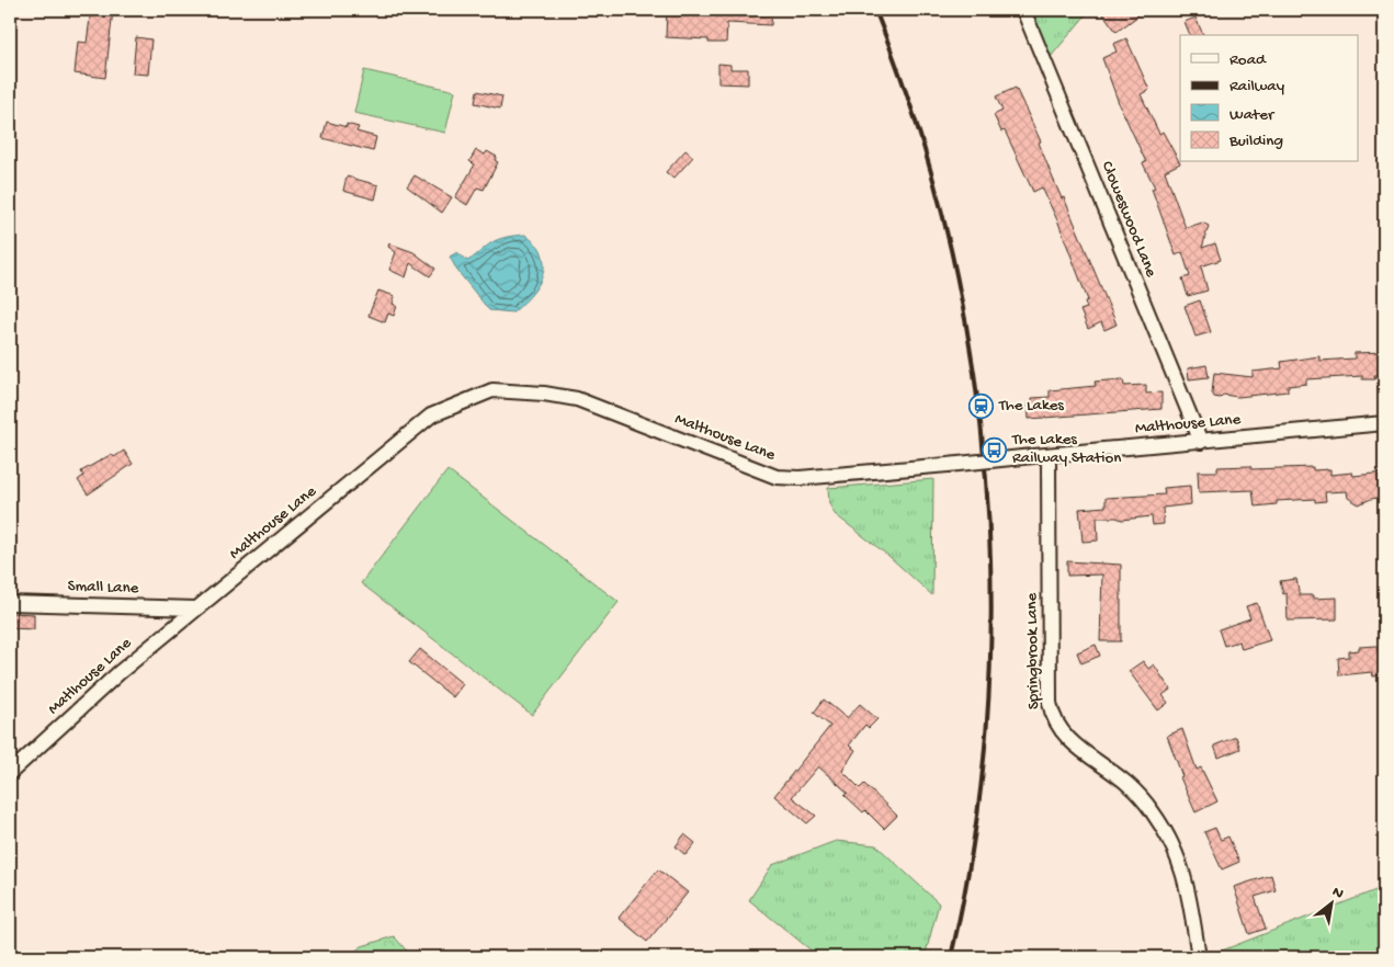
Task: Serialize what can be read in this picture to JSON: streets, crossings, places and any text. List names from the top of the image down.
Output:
{
  "streets": {
    "street": [
      "Cloweswood Lane",
      "Malthouse Lane",
      "Small Lane",
      "Springbrook Lane",
      "Matlhouse Lane"
    ]
  },
  "crossings": [
    ["Cloweswood Lane", "Malthouse Lane"],
    ["Malthouse Lane", "Small Lane"],
    ["Malthouse Lane", "Springbrook Lane"],
    ["Malthouse Lane", "Matlhouse Lane"],
    ["Small Lane", "Matlhouse Lane"]
  ],
  "places": {
    "station": ["The Lakes"],
    "bus stop": ["The Lakes Railway Station"]
  },
  "legend": [
    "Road",
    "Railway",
    "Water",
    "Building"
  ],
  "north": "top right"
}
